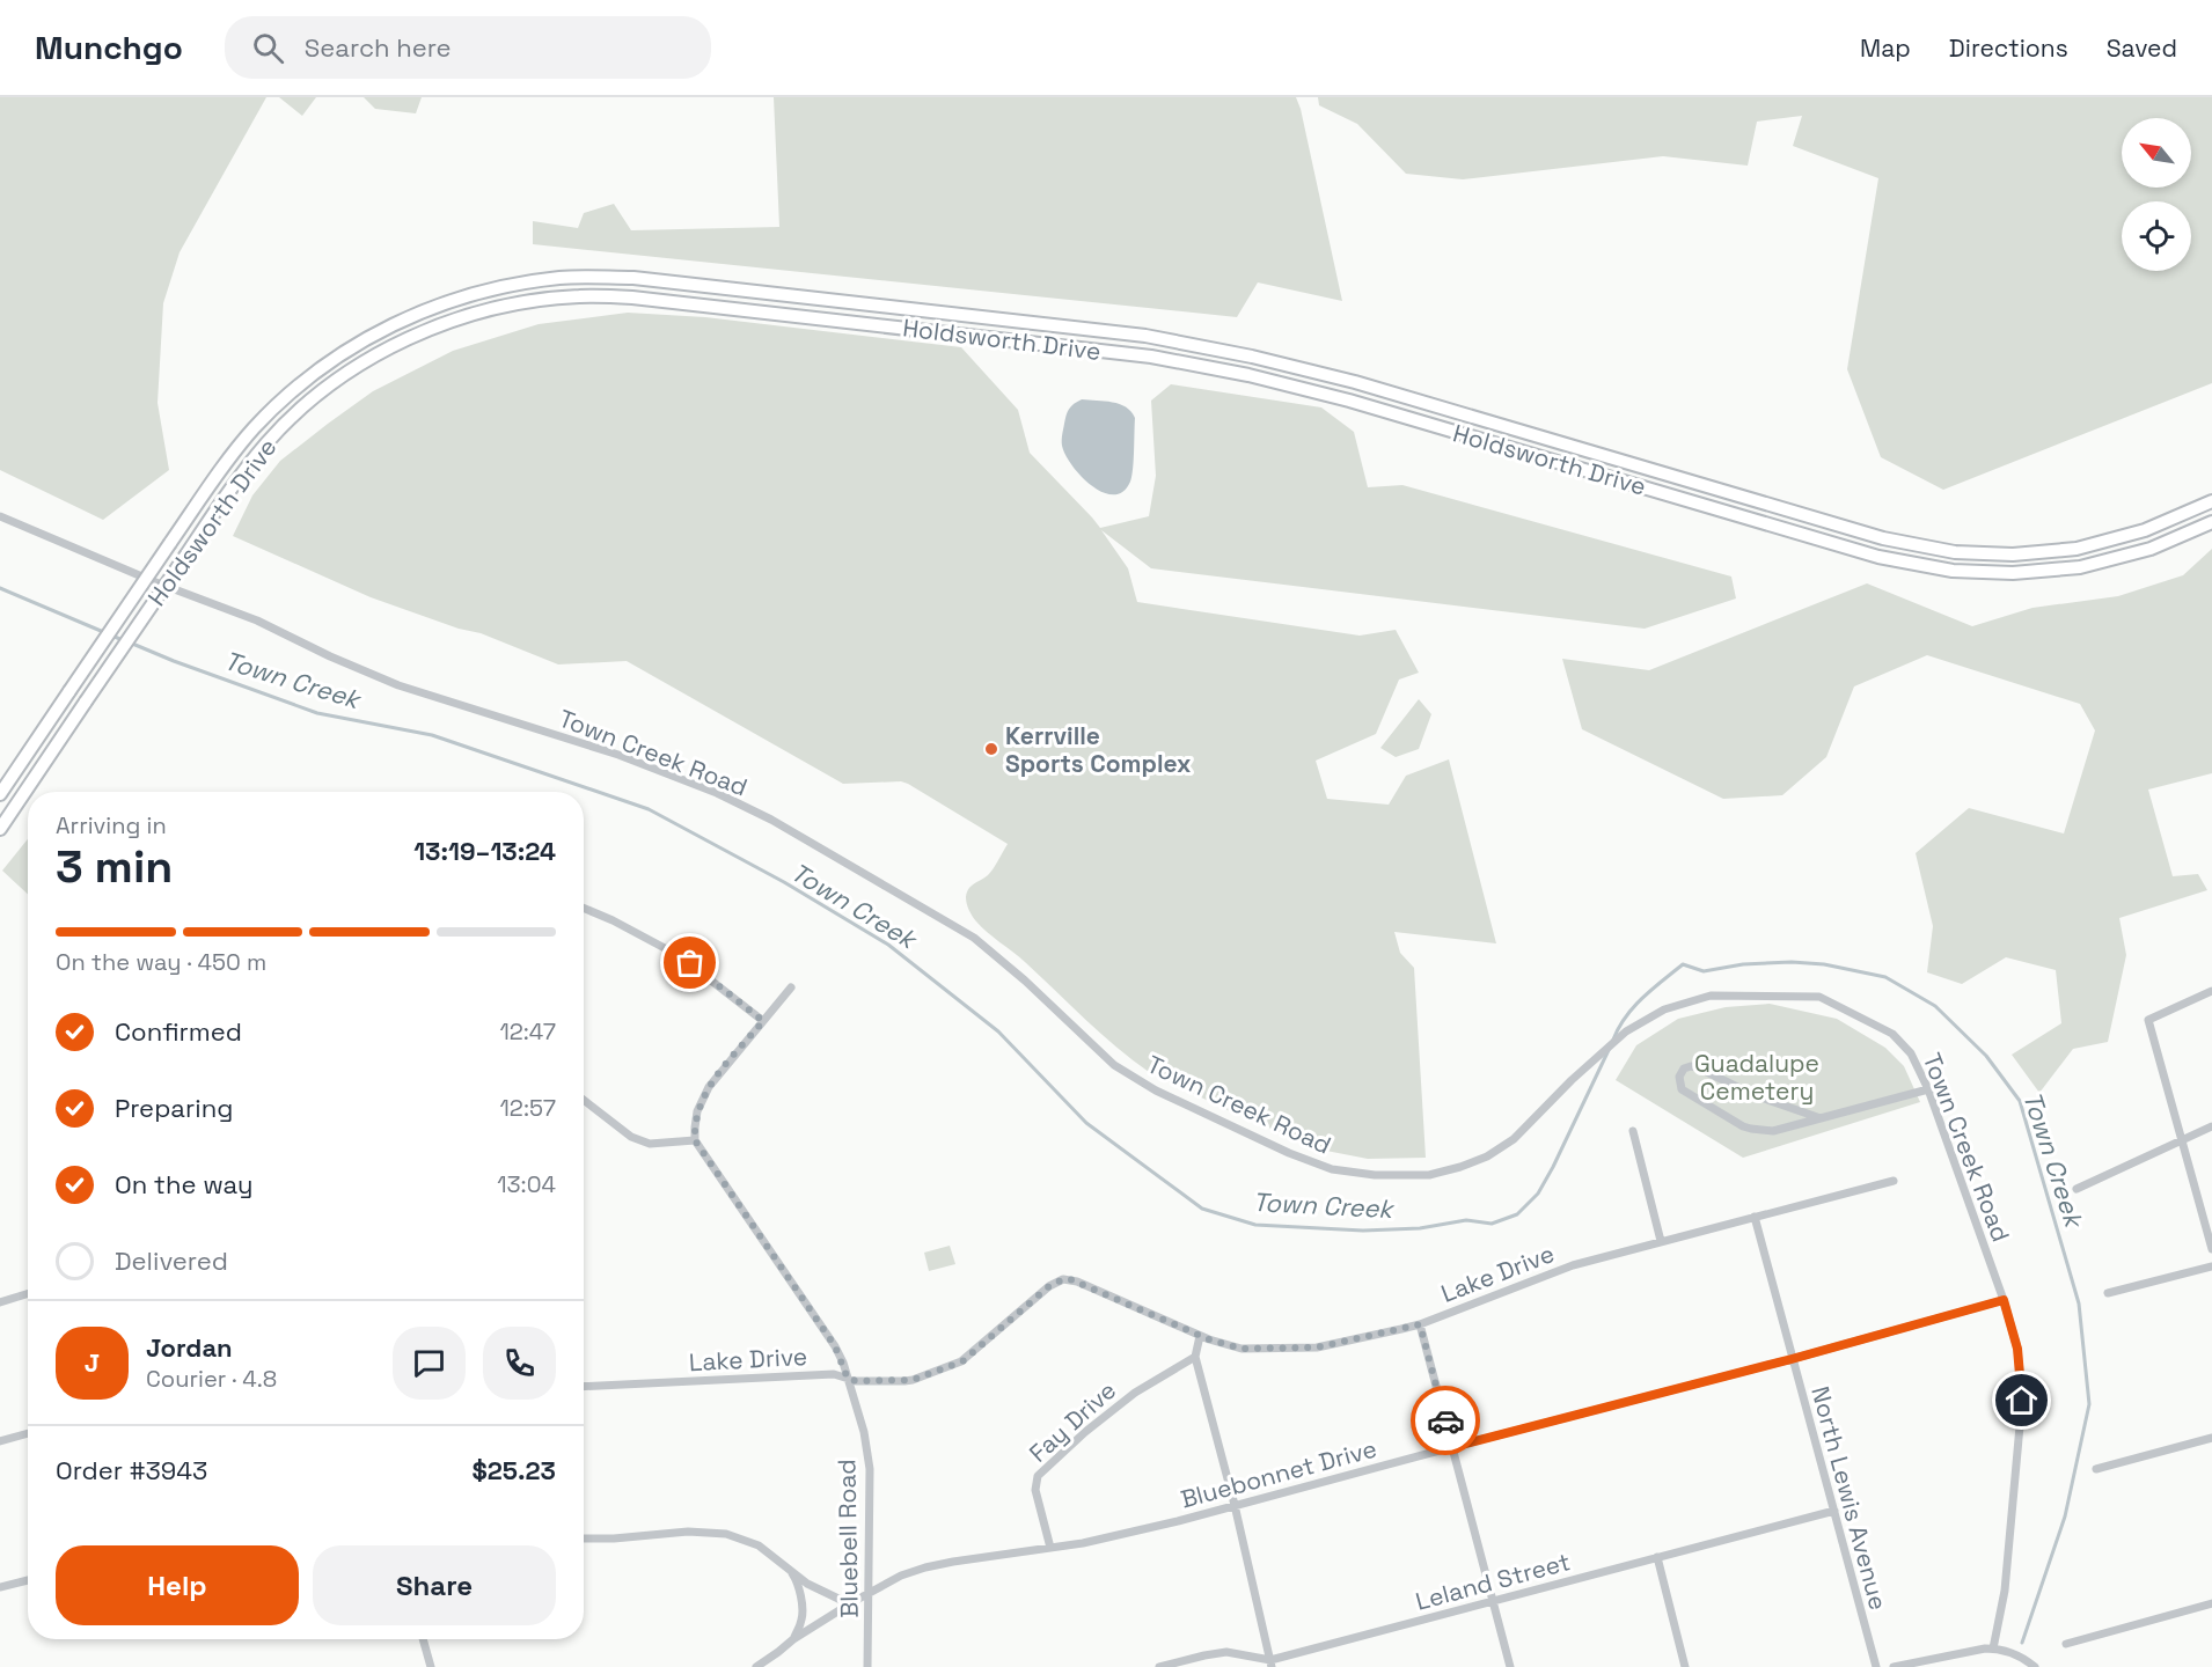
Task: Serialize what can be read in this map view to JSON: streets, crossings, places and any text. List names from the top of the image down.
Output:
{
  "streets": {
    "main road": ["Holdsworth Drive"],
    "street": [
      "Town Creek Road",
      "Lake Drive",
      "Fay Drive",
      "Bluebonnet Drive",
      "North Lewis Avenue",
      "Bluebell Road",
      "Leland Street"
    ]
  },
  "crossings": [
    ["Town Creek Road", "Bluebonnet Drive"],
    ["Lake Drive", "North Lewis Avenue"],
    ["Lake Drive", "Bluebell Road"],
    ["Fay Drive", "Bluebonnet Drive"],
    ["Bluebonnet Drive", "North Lewis Avenue"],
    ["Bluebonnet Drive", "Bluebell Road"],
    ["North Lewis Avenue", "Leland Street"]
  ],
  "water": ["Town Creek"],
  "parks": ["Guadalupe Cemetery"],
  "places": ["Kerrville Sports Complex"],
  "north": "top left",
  "page": {
    "header": "Munchgo",
    "search": "Search here",
    "nav": ["Map", "Directions", "Saved"],
    "heading": ["3 min", "Arriving in", "13:19–13:24"],
    "panel": [
      "Jordan",
      "Courier · 4.8",
      "Order #3943",
      "$25.23"
    ],
    "bar": "On the way · 450 m",
    "list": [
      ["Confirmed", "12:47"],
      ["Preparing", "12:57"],
      ["On the way", "13:04"],
      "Delivered"
    ],
    "round": "J",
    "buttons": ["Help", "Share"]
  }
}
